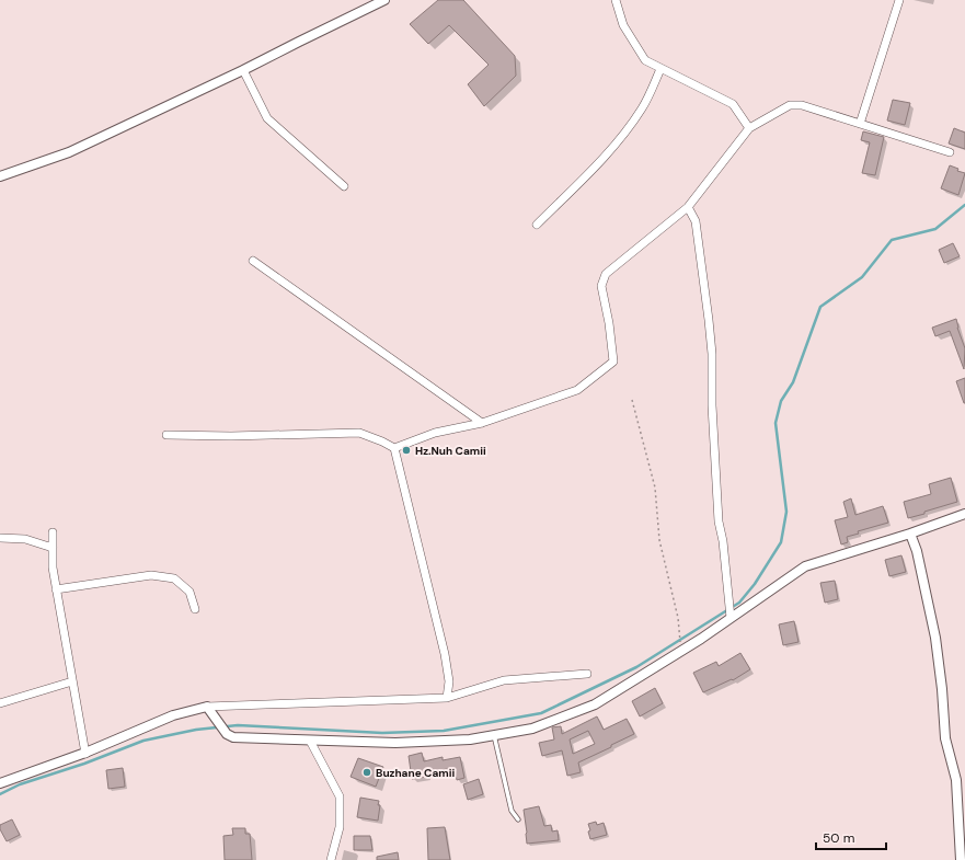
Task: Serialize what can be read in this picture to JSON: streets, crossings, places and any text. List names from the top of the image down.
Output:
{
  "places": ["Hz.Nuh Camii", "Buzhane Camii"],
  "scale_bar": "50 m"
}
